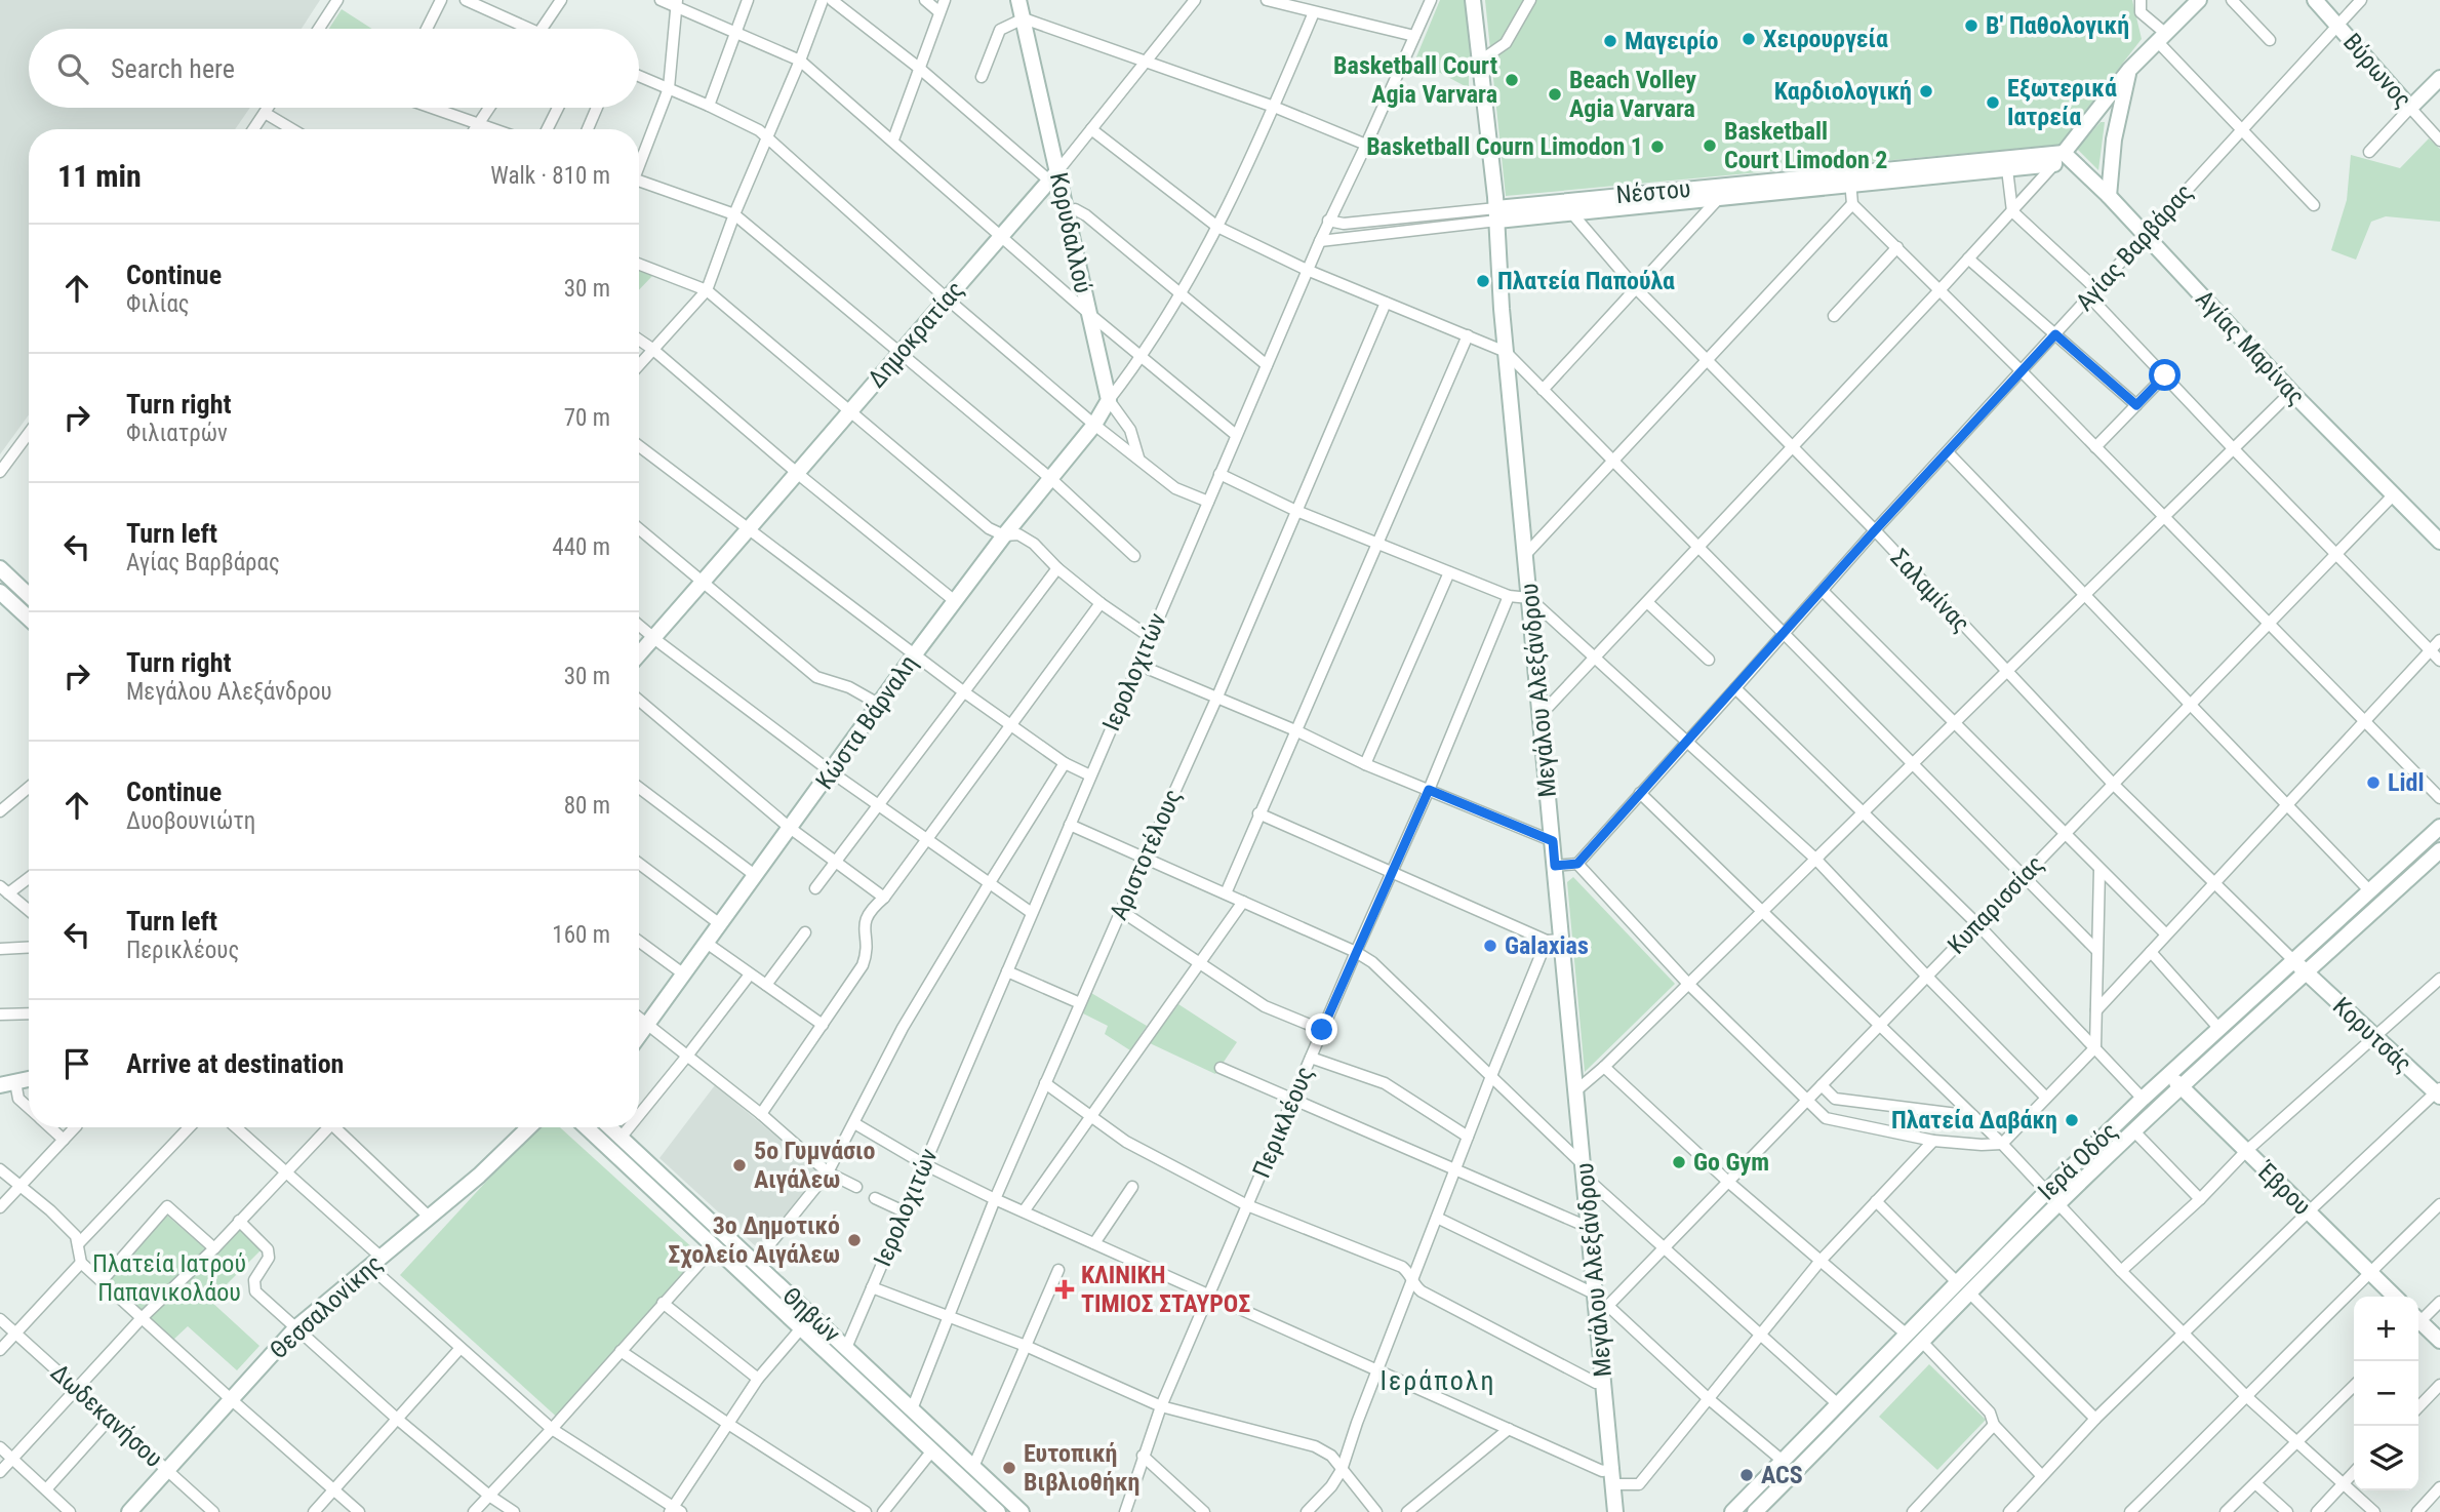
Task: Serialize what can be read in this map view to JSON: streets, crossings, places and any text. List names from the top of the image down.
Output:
{
  "streets": {
    "street": [
      "Βύρωνος",
      "Νέστου",
      "Κορυδαλλού",
      "Αγίας Βαρβάρας",
      "Δημοκρατίας",
      "Αγίας Μαρίνας",
      "Σαλαμίνας",
      "Ιερολοχιτών",
      "Μεγάλου Αλεξάνδρου",
      "Κώστα Βάρναλη",
      "Αριστοτέλους",
      "Κυπαρισσίας",
      "Κορυτσάς",
      "Περικλέους",
      "Ιερά Οδός",
      "Έβρου",
      "Θεσσαλονίκης",
      "Θηβών",
      "Δωδεκανήσου"
    ]
  },
  "crossings": [
    ["Βύρωνος", "Αγίας Βαρβάρας"],
    ["Νέστου", "Αγίας Μαρίνας"],
    ["Νέστου", "Σαλαμίνας"],
    ["Νέστου", "Ιερολοχιτών"],
    ["Νέστου", "Μεγάλου Αλεξάνδρου"],
    ["Κορυδαλλού", "Δημοκρατίας"],
    ["Κορυδαλλού", "Κώστα Βάρναλη"],
    ["Αγίας Βαρβάρας", "Αγίας Μαρίνας"],
    ["Αγίας Βαρβάρας", "Σαλαμίνας"],
    ["Αγίας Μαρίνας", "Κυπαρισσίας"],
    ["Σαλαμίνας", "Κυπαρισσίας"],
    ["Σαλαμίνας", "Κορυτσάς"],
    ["Σαλαμίνας", "Ιερά Οδός"],
    ["Ιερολοχιτών", "Θηβών"],
    ["Μεγάλου Αλεξάνδρου", "Κυπαρισσίας"],
    ["Αριστοτέλους", "Θηβών"],
    ["Κορυτσάς", "Ιερά Οδός"],
    ["Ιερά Οδός", "Έβρου"],
    ["Θεσσαλονίκης", "Δωδεκανήσου"]
  ],
  "districts": ["Ιεράπολη"],
  "parks": ["Πλατεία Ιατρού Παπανικολάου"],
  "places": {
    "other": [
      "Β' Παθολογική",
      "Χειρουργεία",
      "Μαγειρίο",
      "Basketball Court Agia Varvara",
      "Καρδιολογική",
      "Beach Volley Agia Varvara",
      "Εξωτερικά Ιατρεία",
      "Basketball Court Limodon 2",
      "Basketball Courn Limodon 1",
      "Πλατεία Παπούλα",
      "Lidl",
      "Galaxias",
      "Πλατεία Δαβάκη",
      "Go Gym",
      "5ο Γυμνάσιο Αιγάλεω",
      "3ο Δημοτικό Σχολείο Αιγάλεω",
      "Ευτοπική Βιβλιοθήκη",
      "ACS"
    ],
    "health": ["ΚΛΙΝΙΚΗ ΤΙΜΙΟΣ ΣΤΑΥΡΟΣ"]
  },
  "page": {
    "search": "Search here",
    "heading": ["11 min", "Walk · 810 m"],
    "list": [
      ["Continue", "Φιλίας", "30 m"],
      ["Turn right", "Φιλιατρών", "70 m"],
      ["Turn left", "Αγίας Βαρβάρας", "440 m"],
      ["Turn right", "Μεγάλου Αλεξάνδρου", "30 m"],
      ["Continue", "Δυοβουνιώτη", "80 m"],
      ["Turn left", "Περικλέους", "160 m"],
      "Arrive at destination"
    ],
    "map_buttons": ["+", "−"]
  }
}
